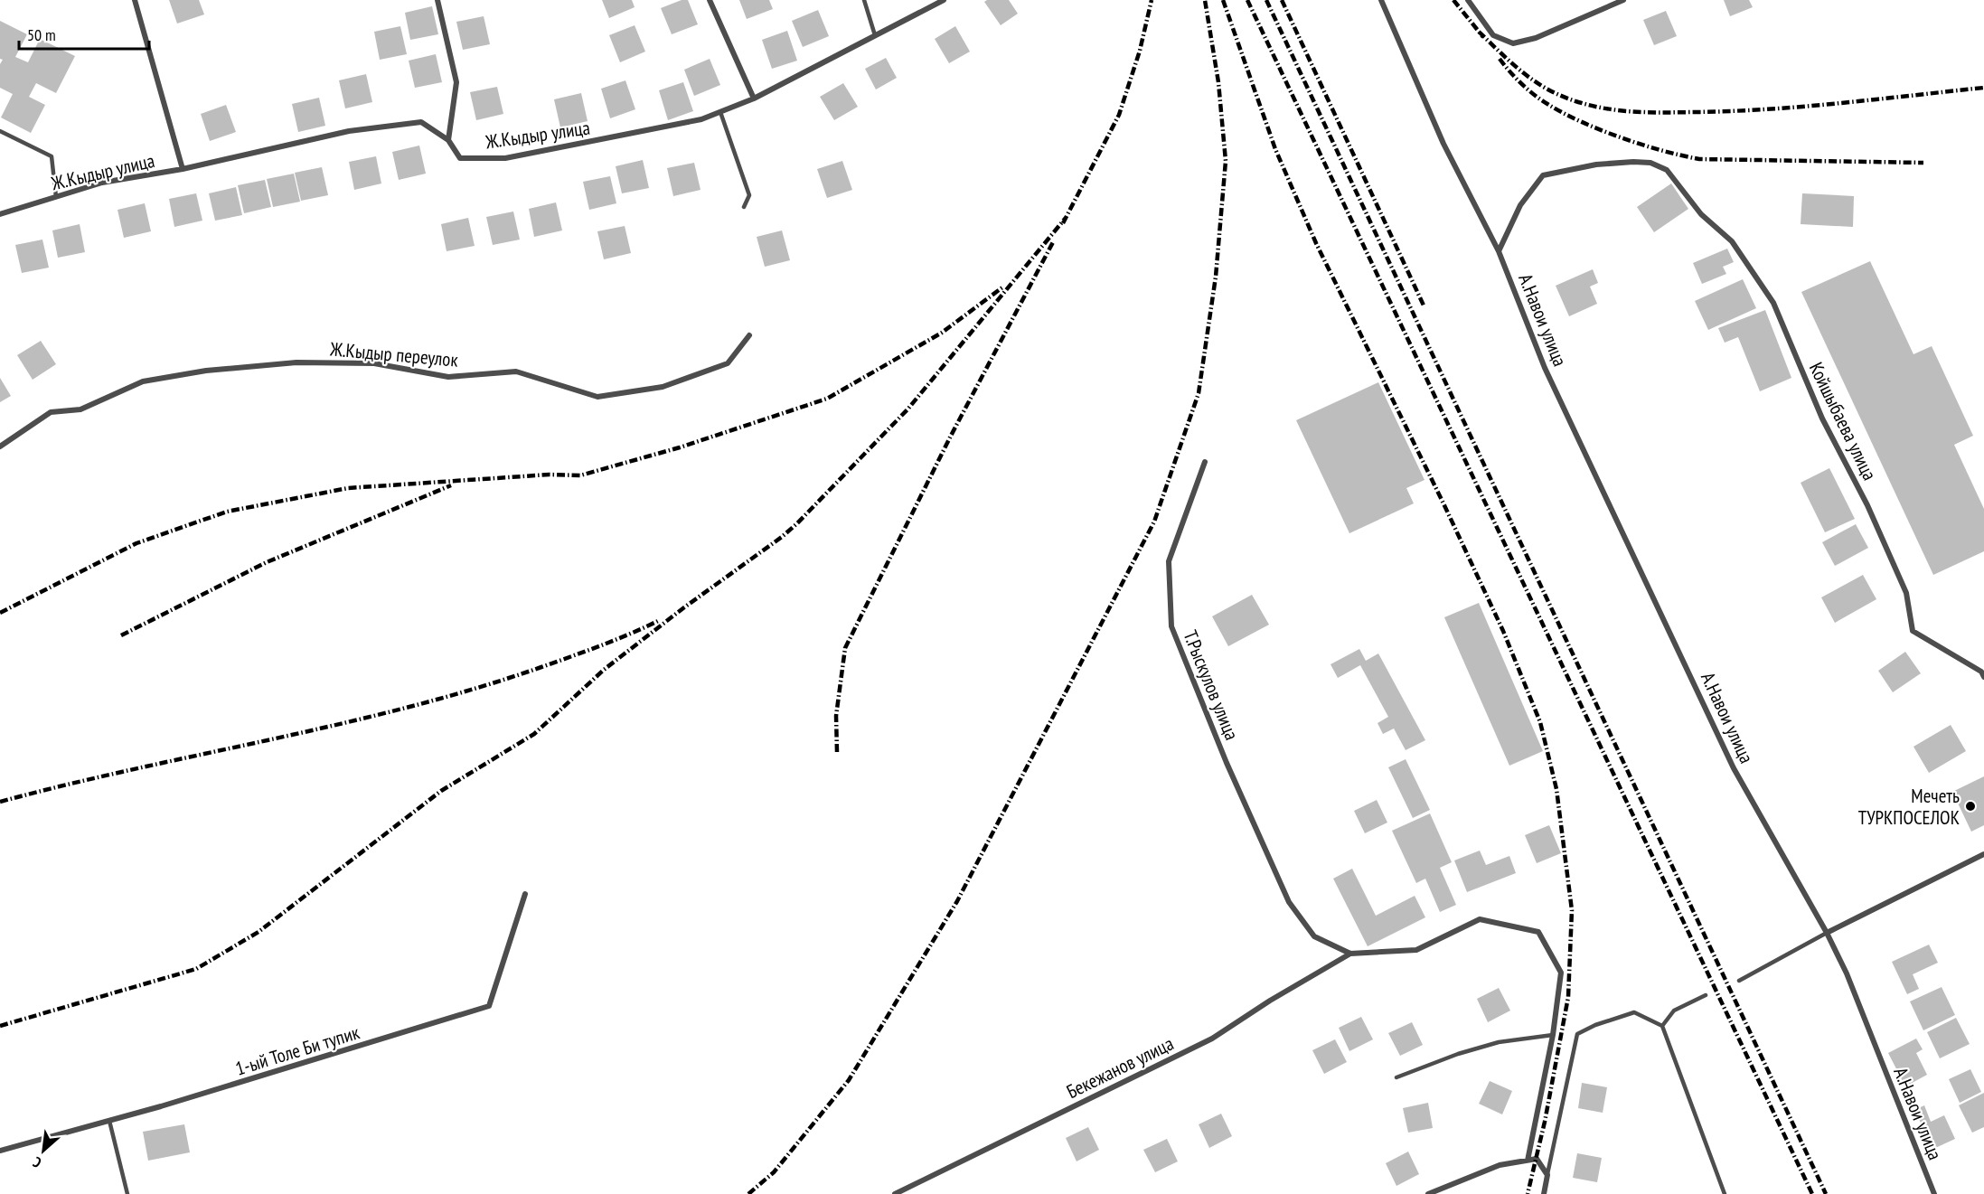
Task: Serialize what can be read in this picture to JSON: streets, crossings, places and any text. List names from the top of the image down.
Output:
{
  "streets": {
    "street": [
      "Ж.Кыдыр улица",
      "А.Навои улица",
      "Ж.Кыдыр переулок",
      "Койшыбаева улица",
      "Т.Рыскулов улица",
      "1-ый Толе Би тупик",
      "Бекежанов улица"
    ]
  },
  "crossings": [
    ["А.Навои улица", "Койшыбаева улица"],
    ["Т.Рыскулов улица", "Бекежанов улица"]
  ],
  "places": ["Мечеть ТУРКПОСЕЛОК"],
  "scale_bar": "50 m",
  "north": "bottom left"
}
